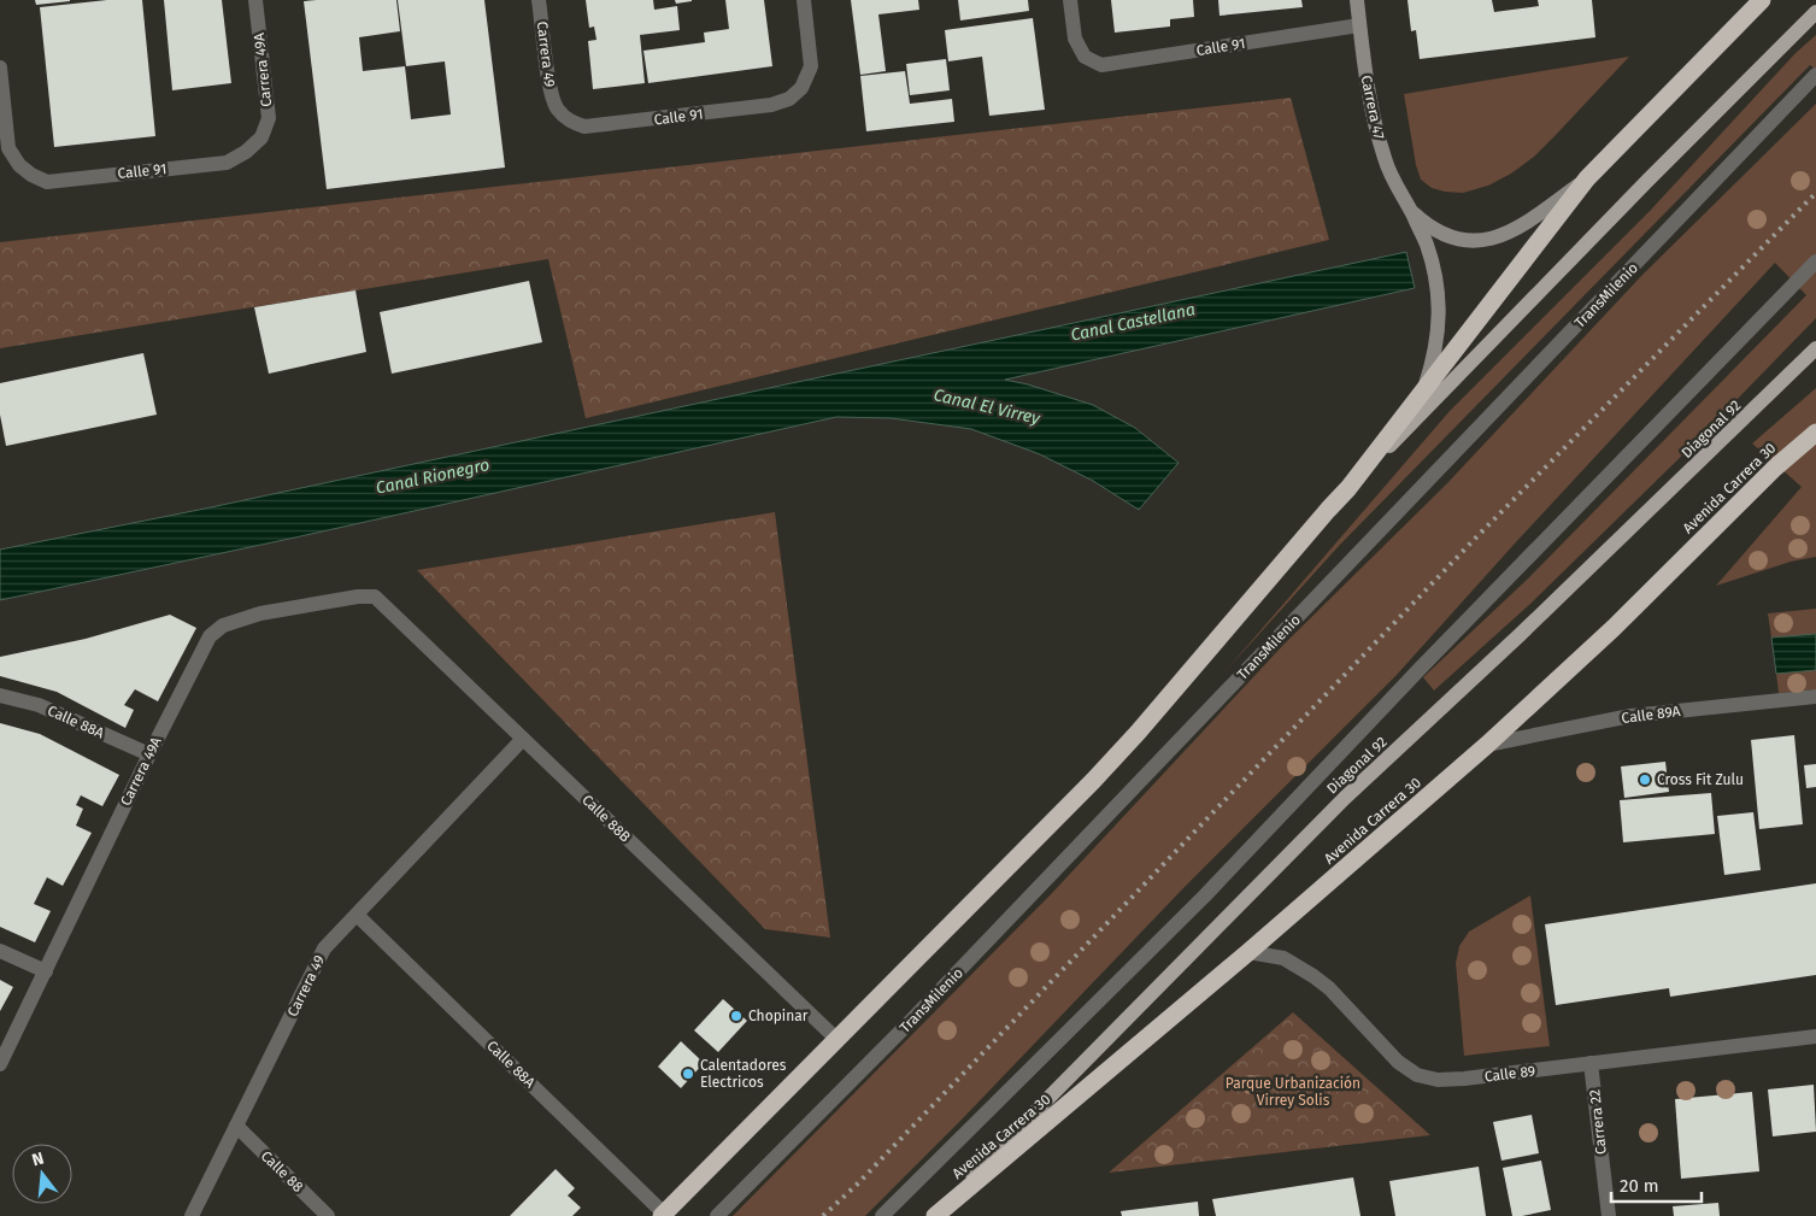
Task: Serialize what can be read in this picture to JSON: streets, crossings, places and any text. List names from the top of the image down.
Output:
{
  "streets": {
    "highway": ["Avenida Carrera 30"],
    "main road": ["Diagonal 92"],
    "street": [
      "Calle 91",
      "Carrera 49",
      "Carrera 49A",
      "Carrera 47",
      "TransMilenio",
      "Calle 89A",
      "Calle 88A",
      "Calle 88B",
      "Calle 89",
      "Carrera 22",
      "Calle 88"
    ]
  },
  "crossings": [
    ["Calle 91", "Carrera 49"],
    ["Calle 91", "Carrera 49A"],
    ["Calle 91", "Carrera 47"],
    ["Carrera 49", "Calle 88A"],
    ["Carrera 49", "Calle 88B"],
    ["Carrera 49", "Calle 88"],
    ["Carrera 49A", "Calle 88A"],
    ["Carrera 49A", "Calle 88B"],
    ["Diagonal 92", "Avenida Carrera 30"],
    ["Avenida Carrera 30", "Calle 89A"],
    ["Avenida Carrera 30", "Calle 89"],
    ["Calle 89", "Carrera 22"]
  ],
  "water": ["Canal Castellana", "Canal El Virrey", "Canal Rionegro"],
  "parks": ["Parque Urbanización Virrey Solis"],
  "places": ["Cross Fit Zulu", "Chopinar", "Calentadores Electricos"],
  "scale_bar": "20 m",
  "north": "top"
}
